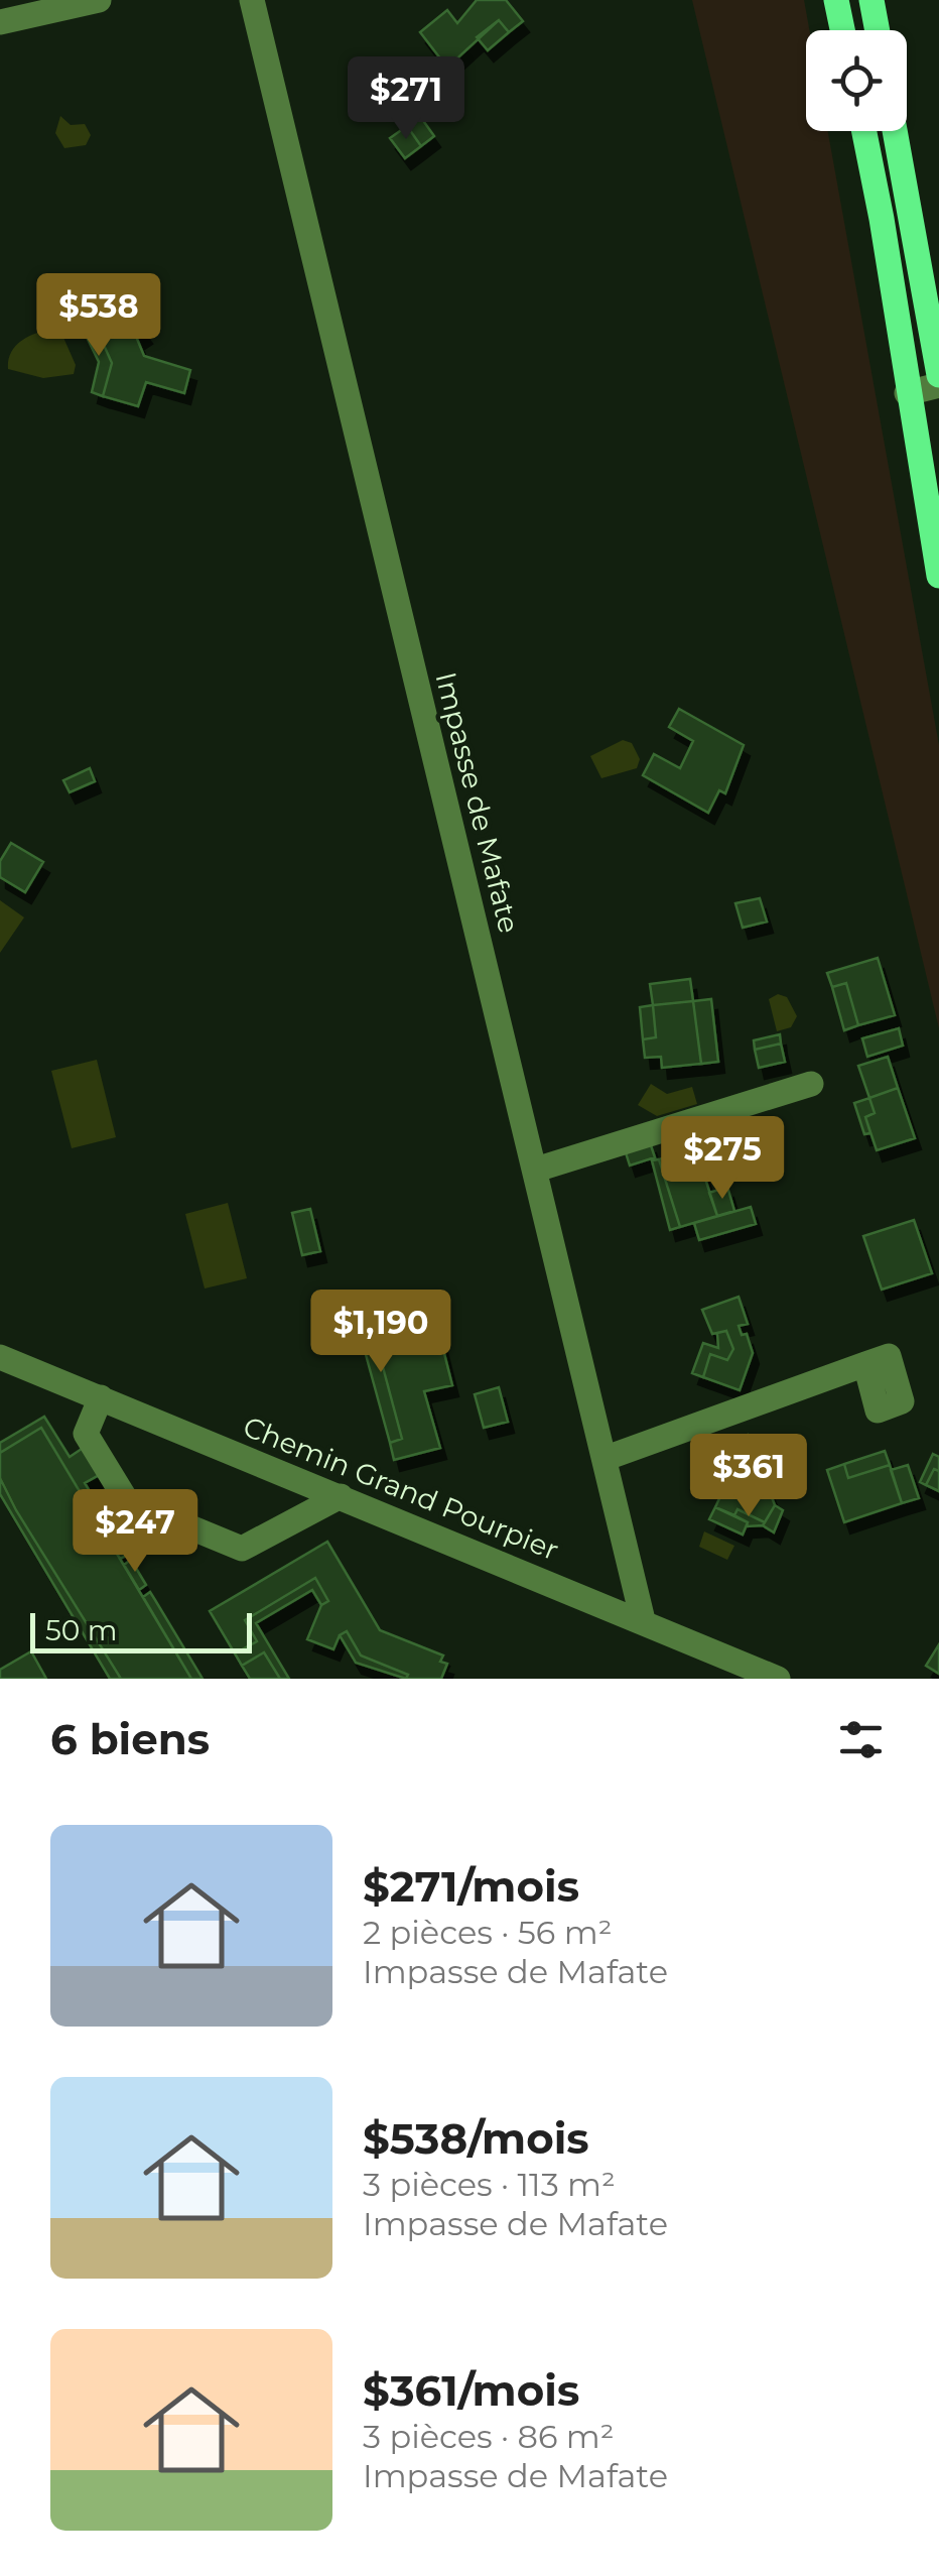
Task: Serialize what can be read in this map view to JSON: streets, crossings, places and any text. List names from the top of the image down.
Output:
{
  "streets": {
    "street": ["Impasse de Mafate", "Chemin Grand Pourpier"]
  },
  "crossings": [
    ["Impasse de Mafate", "Chemin Grand Pourpier"]
  ],
  "scale_bar": "50 m",
  "page": {
    "price": [
      "$271",
      "$538",
      "$275",
      "$1,190",
      "$361",
      "$247"
    ],
    "scale": "50 m",
    "heading": "6 biens",
    "list": [
      {
        "name": "$271/mois",
        "note": "2 pièces · 56 m² · Impasse de Mafate"
      },
      {
        "name": "$538/mois",
        "note": "3 pièces · 113 m² · Impasse de Mafate"
      },
      {
        "name": "$361/mois",
        "note": "3 pièces · 86 m² · Impasse de Mafate"
      }
    ]
  }
}
